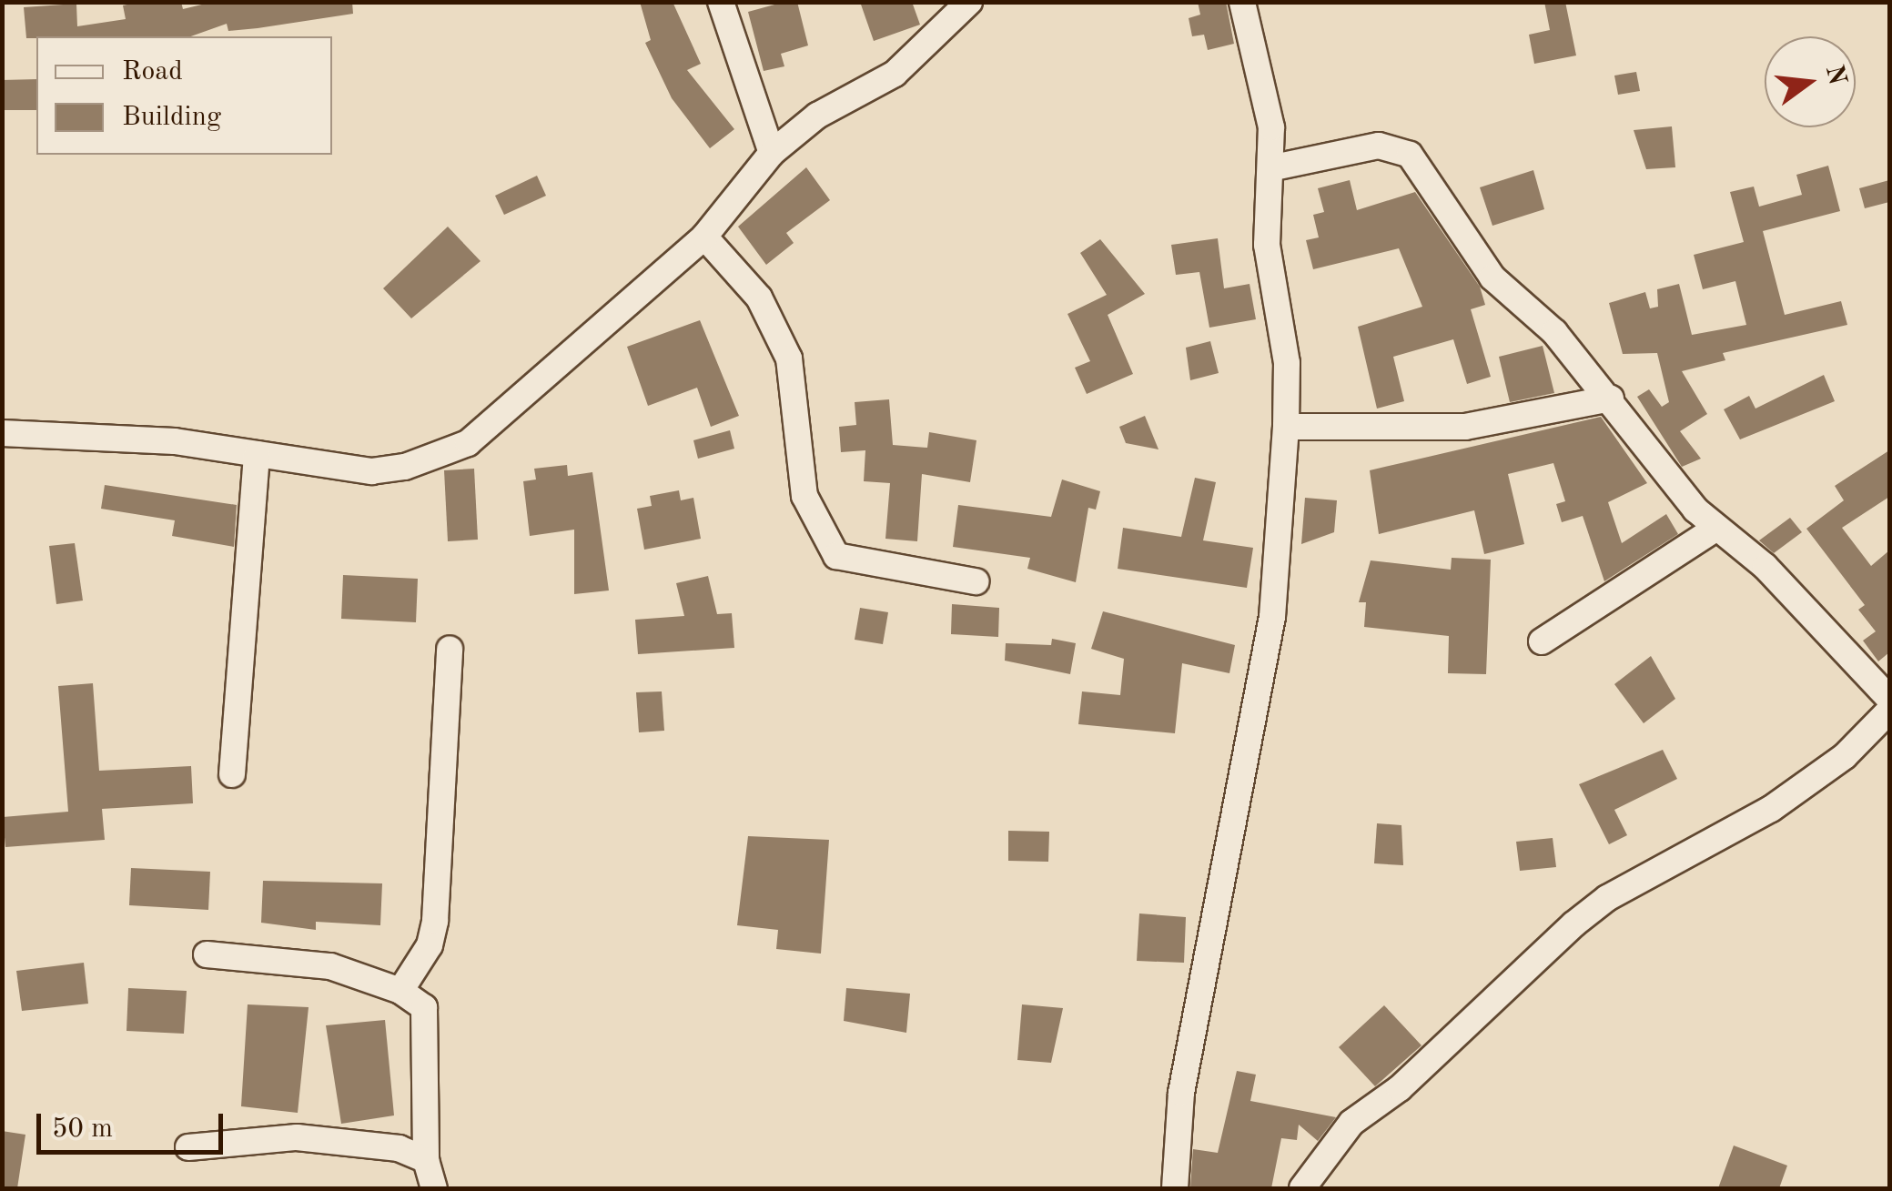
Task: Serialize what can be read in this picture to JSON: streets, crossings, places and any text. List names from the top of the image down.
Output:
{
  "legend": ["Road", "Building"],
  "scale_bar": "50 m",
  "north": "right"
}
